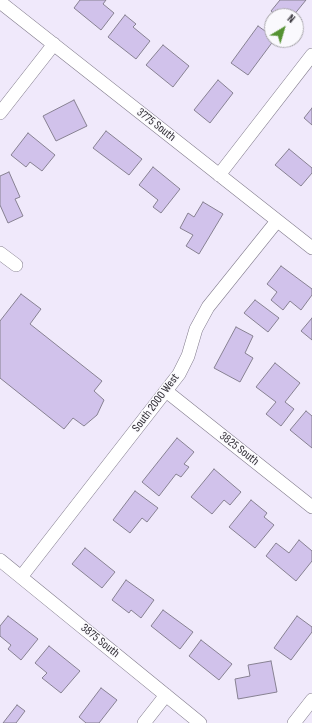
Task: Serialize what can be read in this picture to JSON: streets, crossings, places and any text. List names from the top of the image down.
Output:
{
  "streets": {
    "street": [
      "3775 South",
      "South 2000 West",
      "3825 South",
      "3875 South"
    ]
  },
  "crossings": [
    ["3775 South", "South 2000 West"],
    ["South 2000 West", "3825 South"],
    ["South 2000 West", "3875 South"]
  ],
  "north": "top right"
}
